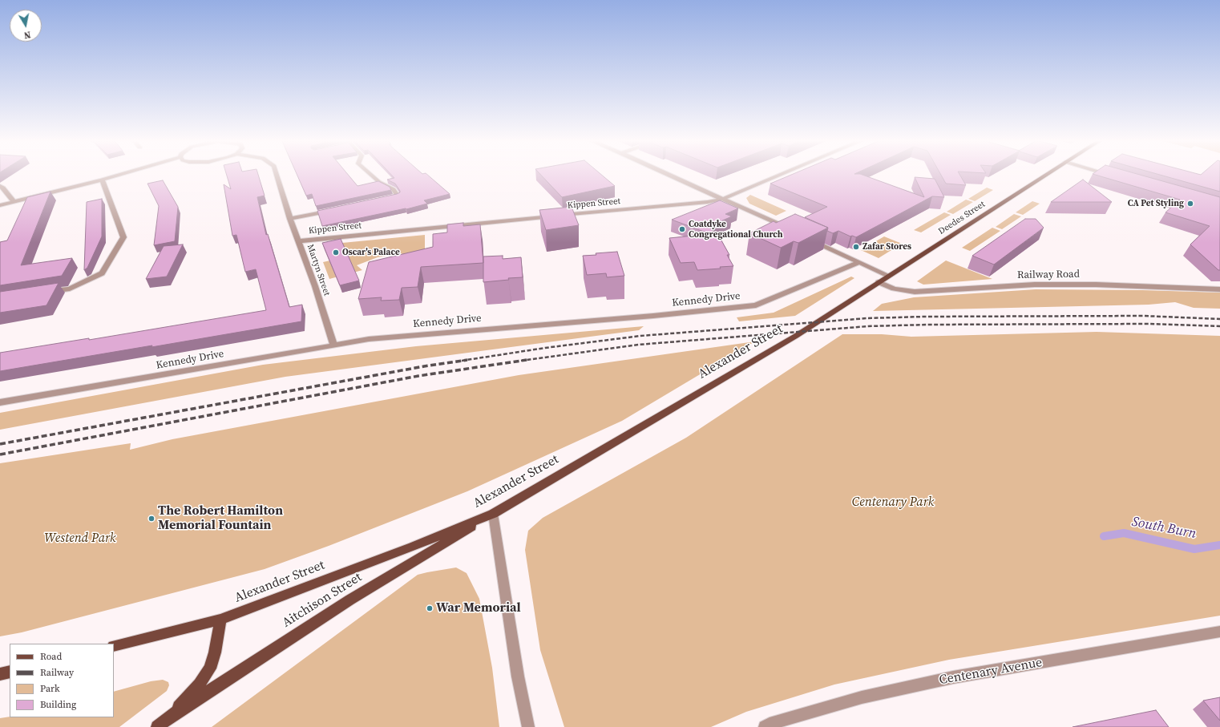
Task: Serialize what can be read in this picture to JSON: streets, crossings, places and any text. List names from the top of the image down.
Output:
{
  "streets": {
    "main road": ["Deedes Street", "Alexander Street", "Aitchison Street"],
    "street": [
      "Kippen Street",
      "Martyn Street",
      "Railway Road",
      "Kennedy Drive",
      "Centenary Avenue"
    ]
  },
  "crossings": [
    ["Kippen Street", "Martyn Street"],
    ["Deedes Street", "Railway Road"],
    ["Deedes Street", "Alexander Street"],
    ["Martyn Street", "Kennedy Drive"],
    ["Alexander Street", "Aitchison Street"]
  ],
  "water": ["South Burn"],
  "parks": ["Centenary Park", "Westend Park"],
  "places": [
    "CA Pet Styling",
    "Coatdyke Congregational Church",
    "Zafar Stores",
    "Oscar's Palace",
    "The Robert Hamilton Memorial Fountain",
    "War Memorial"
  ],
  "legend": [
    "Road",
    "Railway",
    "Park",
    "Building"
  ],
  "north": "bottom"
}
